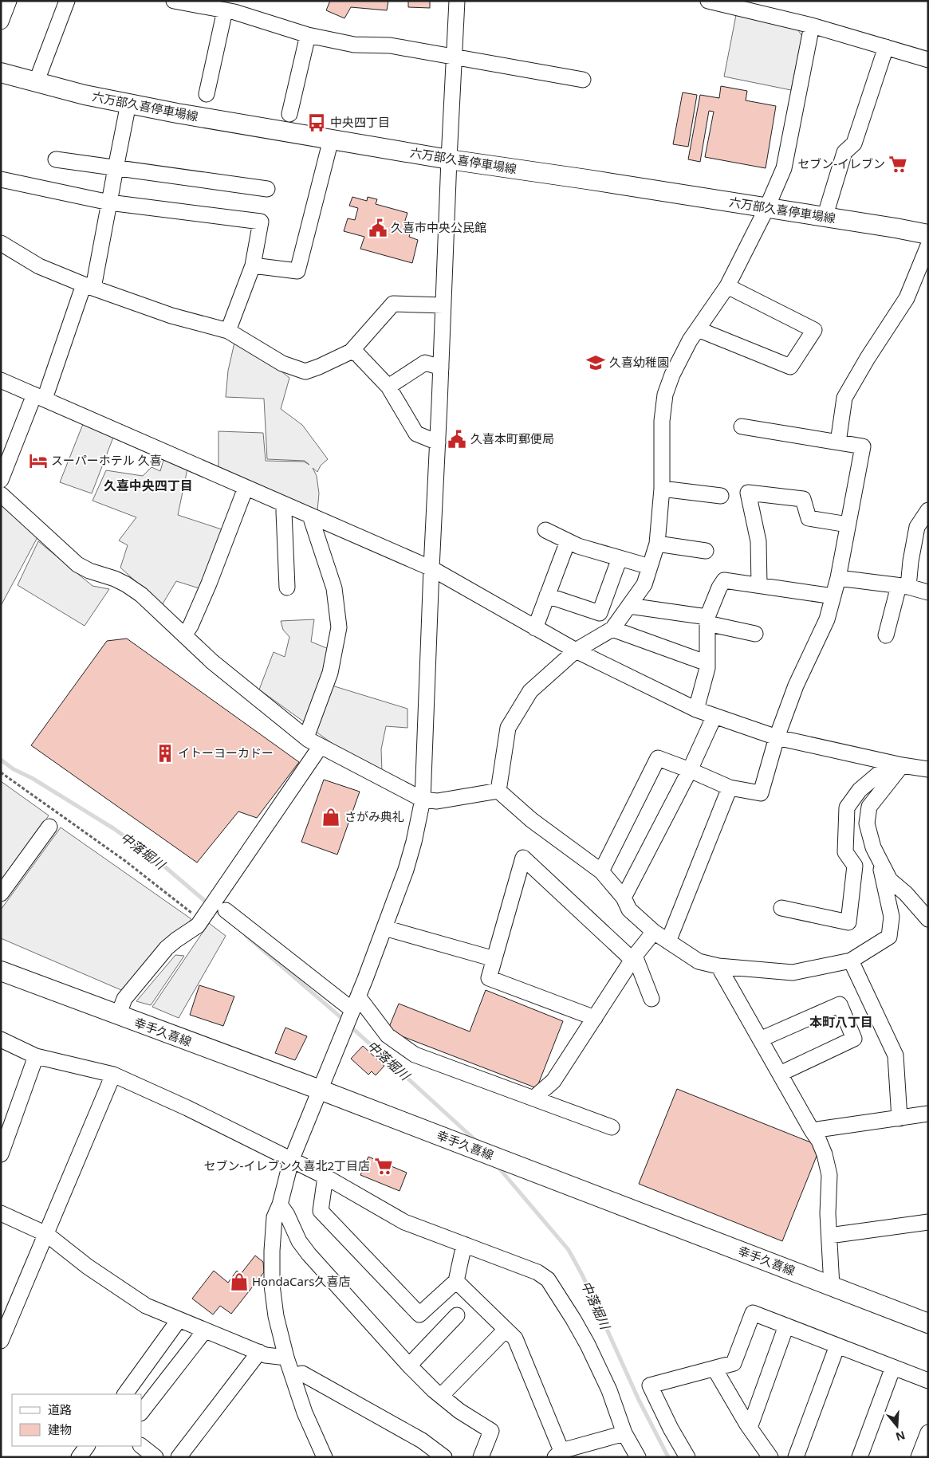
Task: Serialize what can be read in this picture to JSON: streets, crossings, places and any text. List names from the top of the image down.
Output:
{
  "streets": {
    "main road": ["六万部久喜停車場線", "幸手久喜線"]
  },
  "districts": ["久喜中央四丁目", "本町八丁目"],
  "water": ["中落堀川"],
  "places": {
    "bus stop": ["中央四丁目"],
    "supermarket": ["セブン-イレブン", "セブン-イレブン久喜北2丁目店"],
    "public building": ["久喜市中央公民館", "久喜本町郵便局"],
    "school or university": ["久喜幼稚園"],
    "hotel": ["スーパーホテル 久喜"],
    "building": ["イトーヨーカドー"],
    "shop": ["さがみ典礼", "HondaCars久喜店"]
  },
  "legend": ["道路", "建物"],
  "north": "bottom"
}
